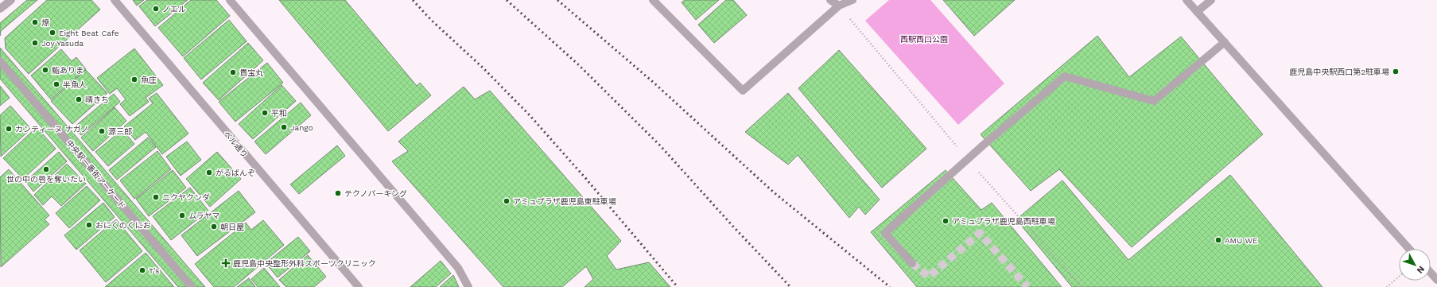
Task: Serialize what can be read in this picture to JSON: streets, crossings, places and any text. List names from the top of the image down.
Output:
{
  "streets": {
    "street": ["ベル通り", "中央駅一番街アーケード"]
  },
  "parks": ["西駅西口公園"],
  "places": {
    "other": [
      "ノエル",
      "燎",
      "Eight Beat Cafe",
      "Joy Yasuda",
      "鮨ありま",
      "鹿児島中央駅西口第2駐車場",
      "貴宝丸",
      "魚庄",
      "半魚人",
      "晴きち",
      "平和",
      "Jango",
      "カンティーヌ ナガノ",
      "源三郎",
      "世の中の唇を奪いたい",
      "がるばんぞ",
      "テクノパーキング",
      "ニクヤクンダ",
      "アミュプラザ鹿児島東駐車場",
      "ムラヤマ",
      "アミュプラザ鹿児島西駐車場",
      "おにくのくにお",
      "朝日屋",
      "AMU WE",
      "T’s"
    ],
    "health": ["鹿児島中央整形外科スポーツクリニック"]
  },
  "north": "bottom right"
}
